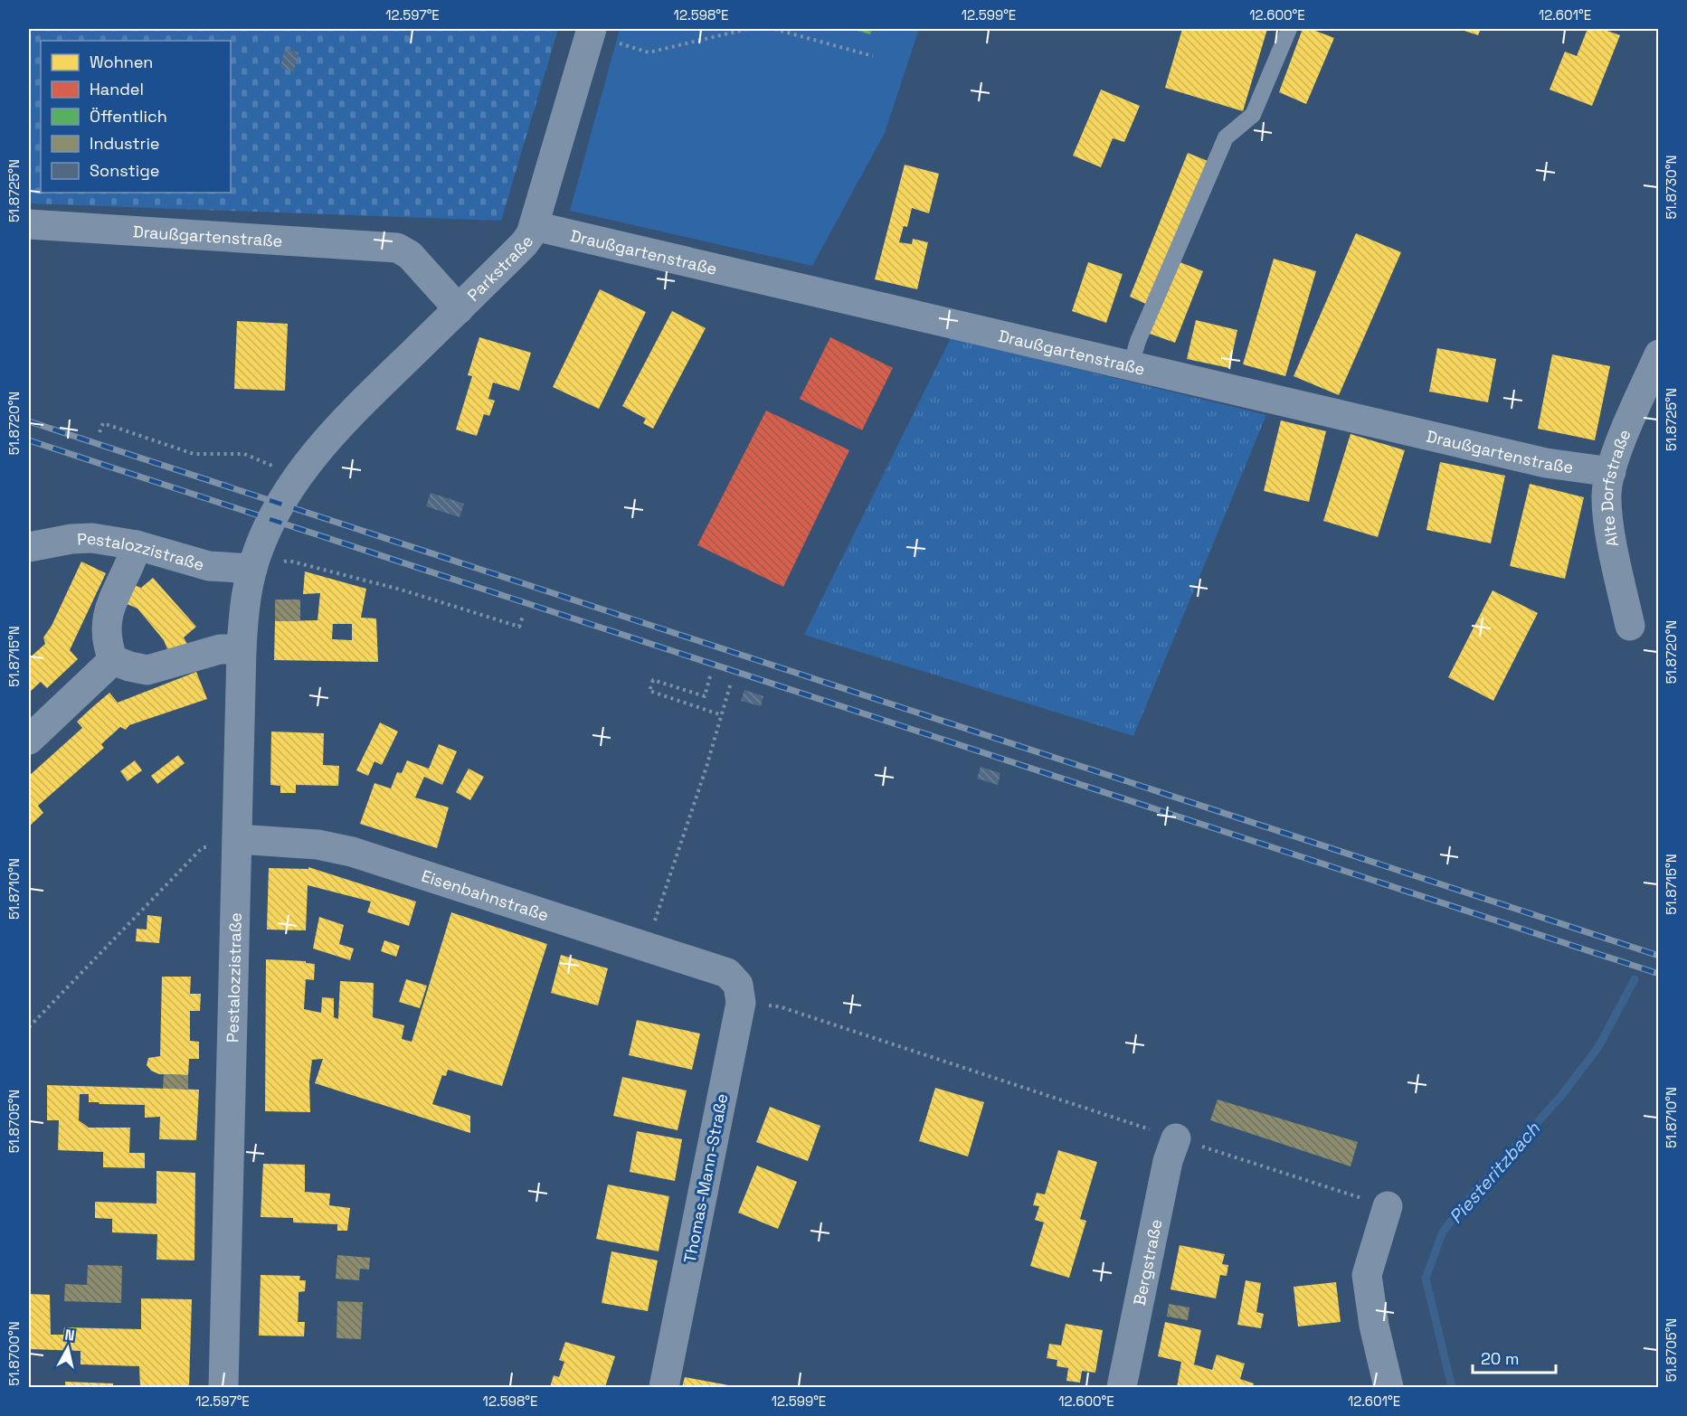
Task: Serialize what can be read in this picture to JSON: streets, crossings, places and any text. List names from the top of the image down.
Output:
{
  "streets": {
    "street": [
      "Draußgartenstraße",
      "Parkstraße",
      "Alte Dorfstraße",
      "Pestalozzistraße",
      "Eisenbahnstraße",
      "Thomas-Mann-Straße",
      "Bergstraße"
    ]
  },
  "crossings": [
    ["Draußgartenstraße", "Parkstraße"],
    ["Draußgartenstraße", "Alte Dorfstraße"],
    ["Parkstraße", "Pestalozzistraße"],
    ["Pestalozzistraße", "Eisenbahnstraße"],
    ["Eisenbahnstraße", "Thomas-Mann-Straße"]
  ],
  "water": ["Piesteritzbach"],
  "legend": [
    "Wohnen",
    "Handel",
    "Öffentlich",
    "Industrie",
    "Sonstige"
  ],
  "scale_bar": "20 m",
  "north": "top",
  "coordinates": [
    "12.597°E",
    "12.598°E",
    "12.599°E",
    "12.600°E",
    "12.601°E",
    "51.8730°N",
    "51.8725°N",
    "51.8720°N",
    "51.8715°N",
    "51.8710°N",
    "51.8705°N",
    "51.8700°N"
  ]
}
